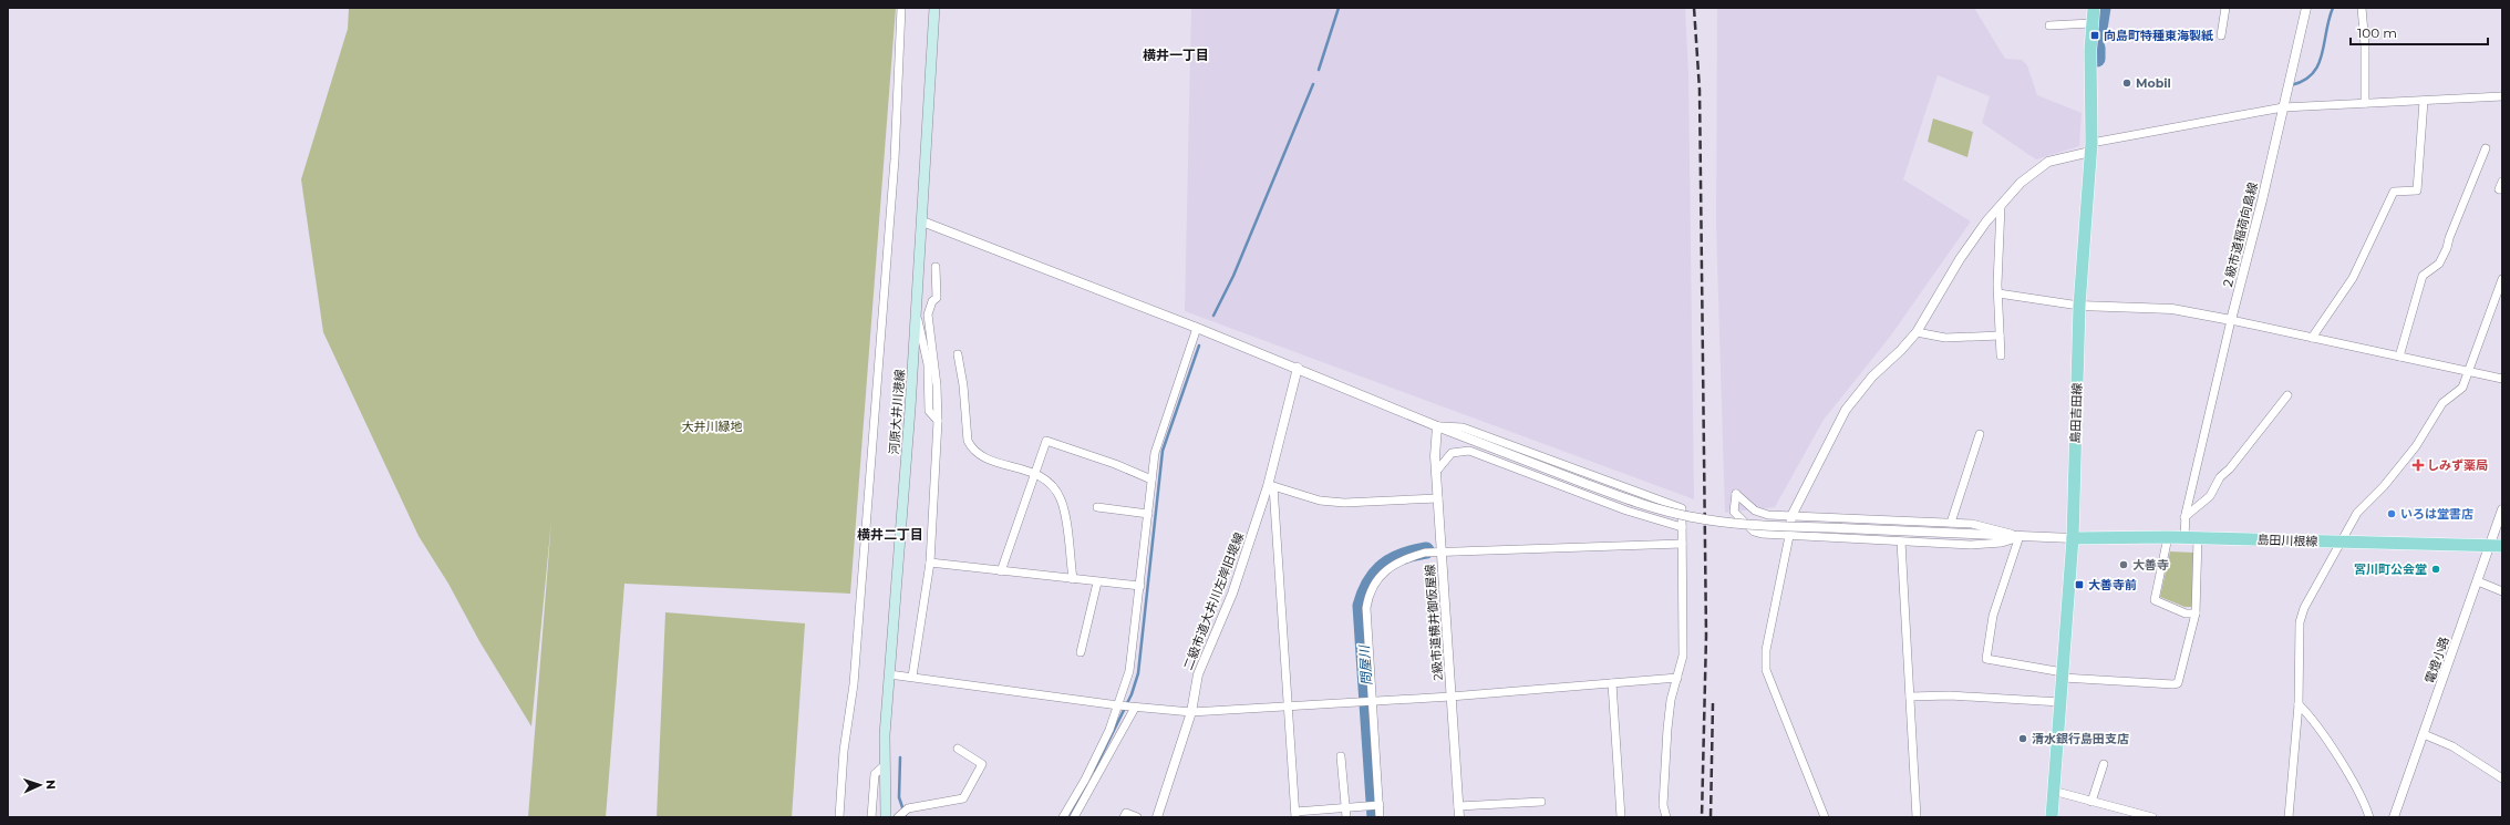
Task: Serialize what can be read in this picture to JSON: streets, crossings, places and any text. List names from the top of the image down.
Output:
{
  "streets": {
    "main road": ["河原大井川港線", "島田吉田線", "島田川根線"],
    "street": [
      "２級市道稲荷向島線",
      "二級市道大井川左岸旧堤線",
      "2級市道横井御仮屋線",
      "電燈小路"
    ]
  },
  "crossings": [
    ["島田吉田線", "島田川根線"],
    ["島田川根線", "電燈小路"]
  ],
  "districts": ["横井一丁目", "横井二丁目"],
  "water": ["問屋川"],
  "parks": ["大井川緑地"],
  "places": {
    "transit": ["向島町特種東海製紙", "大善寺前"],
    "other": [
      "Mobil",
      "いろは堂書店",
      "大善寺",
      "宮川町公会堂",
      "清水銀行島田支店"
    ],
    "health": ["しみず薬局"]
  },
  "scale_bar": "100 m",
  "north": "right"
}
